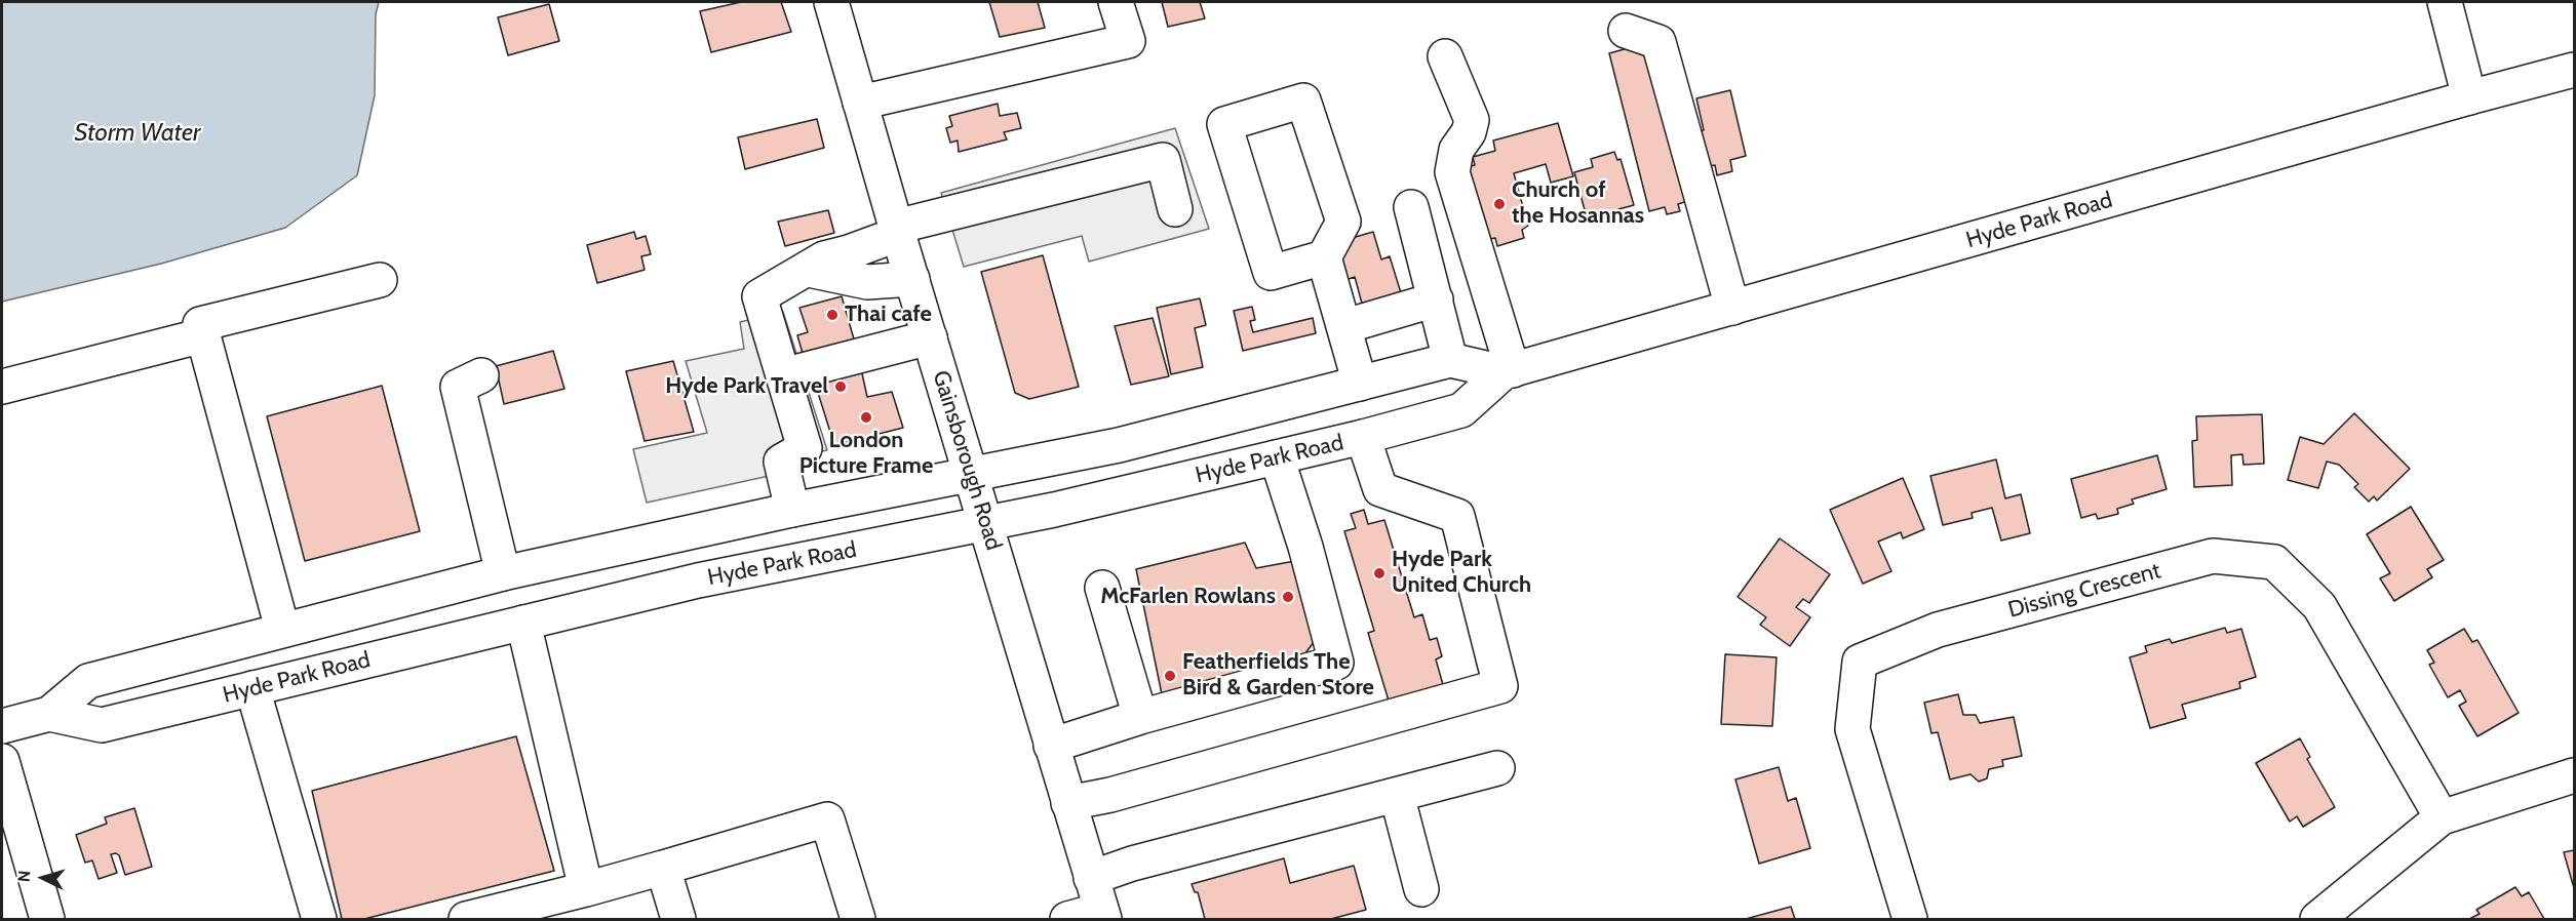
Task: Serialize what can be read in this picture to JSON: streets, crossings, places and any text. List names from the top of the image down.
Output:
{
  "streets": {
    "main road": ["Hyde Park Road", "Gainsborough Road", "Dissing Crescent"]
  },
  "crossings": [
    ["Hyde Park Road", "Gainsborough Road"]
  ],
  "water": ["Storm Water"],
  "places": [
    "Church of the Hosannas",
    "Thai cafe",
    "Hyde Park Travel",
    "London Picture Frame",
    "Hyde Park United Church",
    "McFarlen Rowlans",
    "Featherfields The Bird & Garden Store"
  ],
  "north": "left"
}
